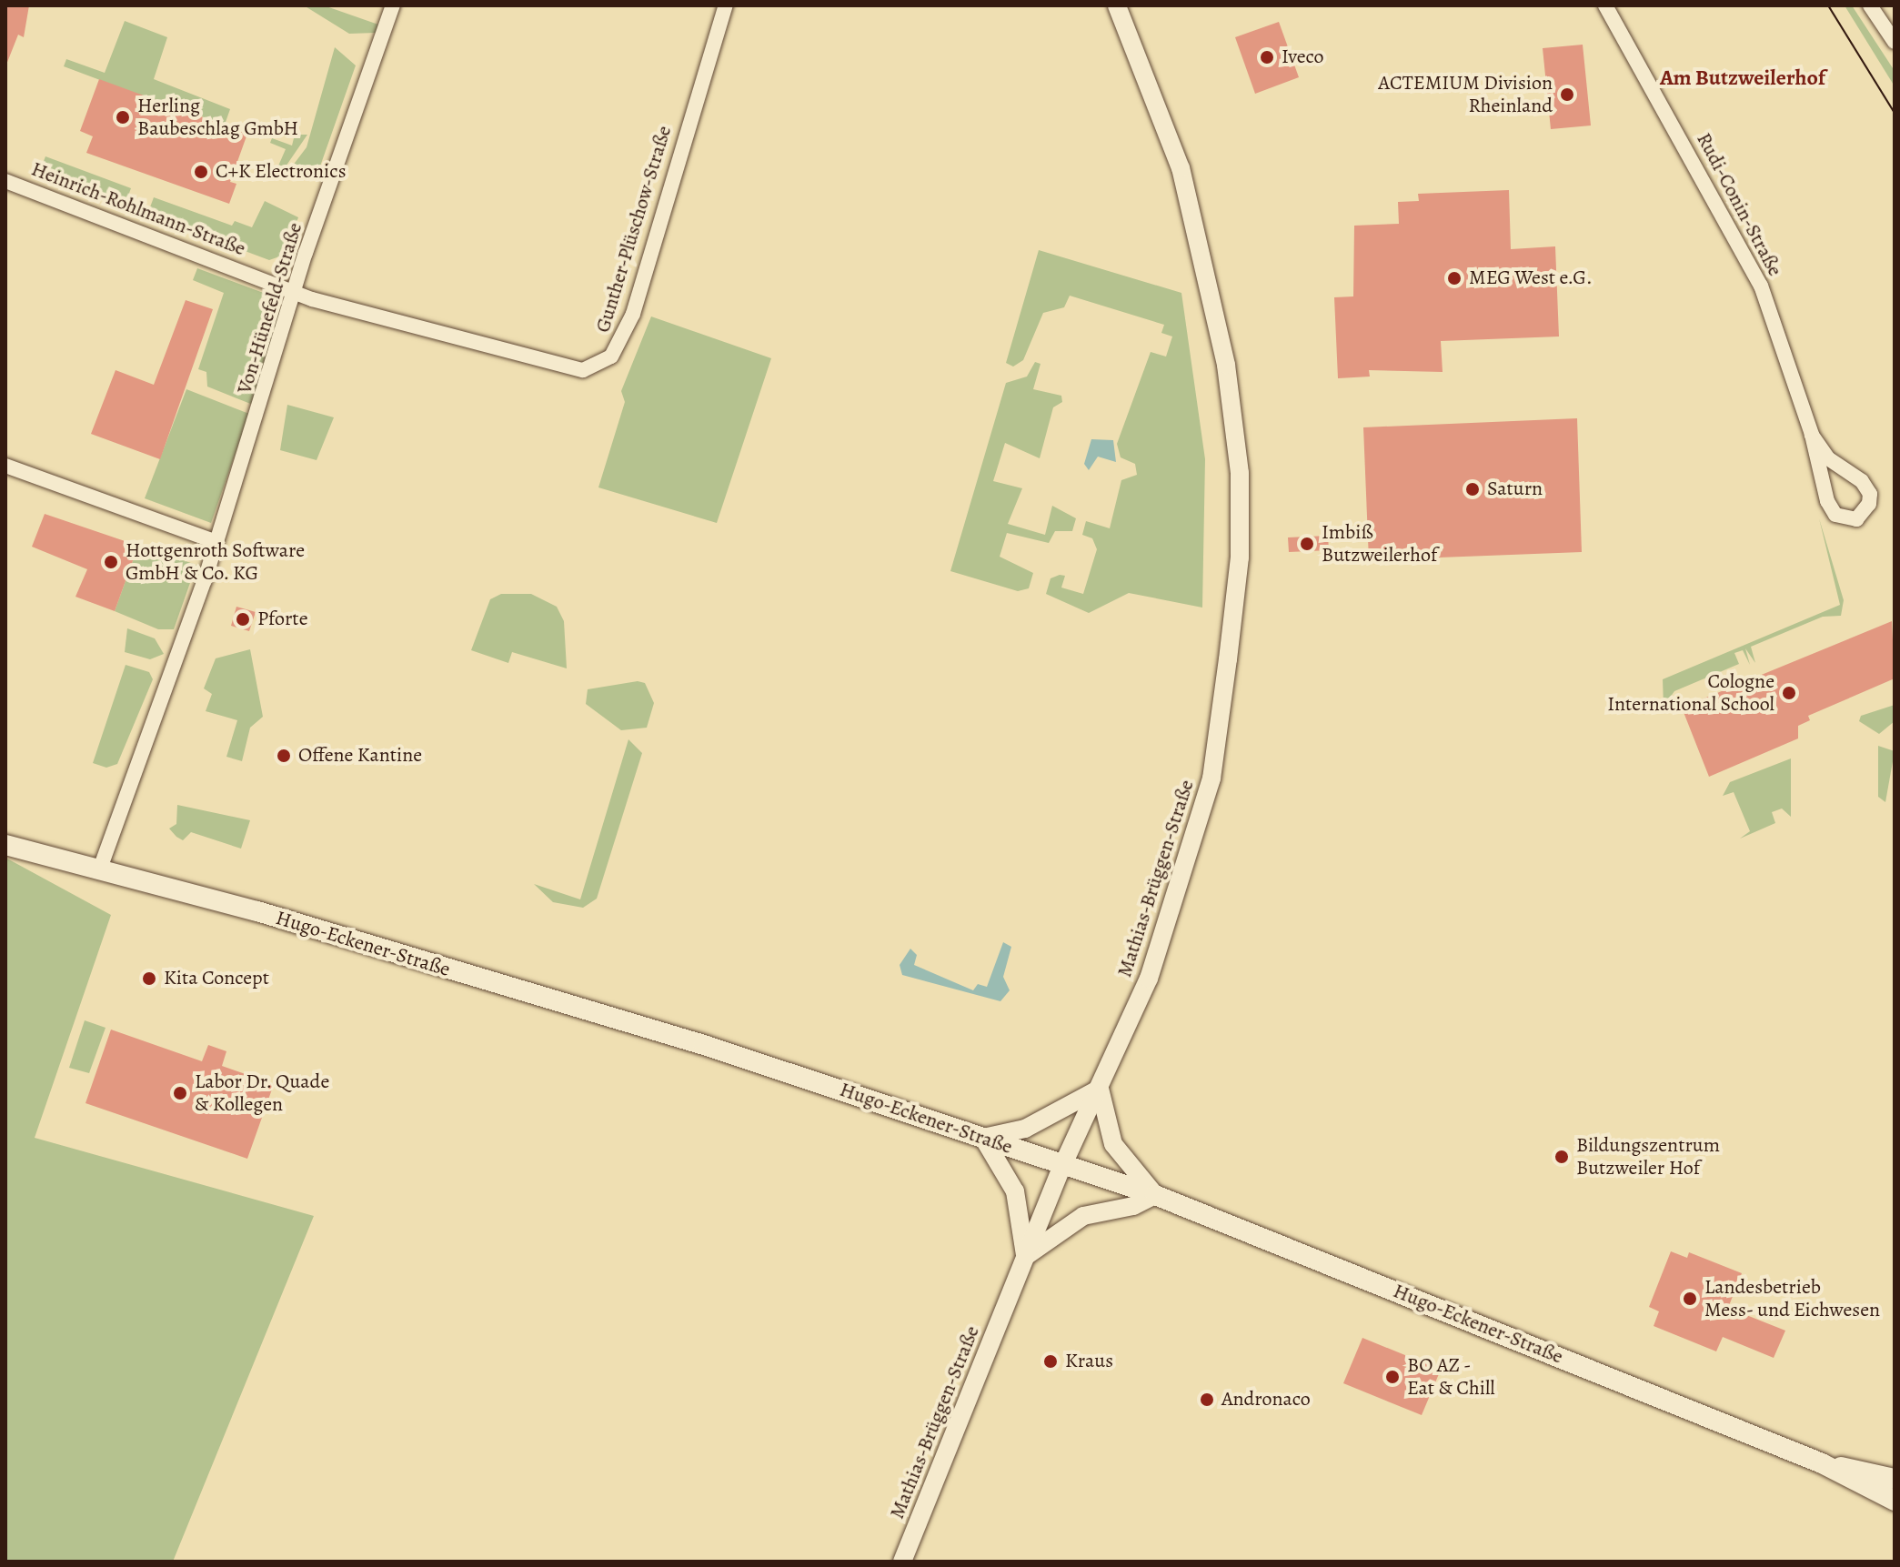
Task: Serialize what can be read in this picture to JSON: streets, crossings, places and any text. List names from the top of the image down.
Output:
{
  "streets": {
    "main road": ["Hugo-Eckener-Straße"],
    "street": [
      "Rudi-Conin-Straße",
      "Heinrich-Rohlmann-Straße",
      "Gunther-Plüschow-Straße",
      "Von-Hünefeld-Straße",
      "Mathias-Brüggen-Straße"
    ]
  },
  "crossings": [
    ["Heinrich-Rohlmann-Straße", "Gunther-Plüschow-Straße"],
    ["Heinrich-Rohlmann-Straße", "Von-Hünefeld-Straße"],
    ["Gunther-Plüschow-Straße", "Von-Hünefeld-Straße"],
    ["Von-Hünefeld-Straße", "Hugo-Eckener-Straße"],
    ["Mathias-Brüggen-Straße", "Hugo-Eckener-Straße"]
  ],
  "districts": ["Am Butzweilerhof"],
  "places": [
    "Iveco",
    "ACTEMIUM Division Rheinland",
    "Herling Baubeschlag GmbH",
    "C+K Electronics",
    "MEG West e.G.",
    "Saturn",
    "Imbiß Butzweilerhof",
    "Hottgenroth Software GmbH & Co. KG",
    "Pforte",
    "Cologne International School",
    "Offene Kantine",
    "Kita Concept",
    "Labor Dr. Quade & Kollegen",
    "Bildungszentrum Butzweiler Hof",
    "Landesbetrieb Mess- und Eichwesen",
    "Kraus",
    "BO AZ - Eat & Chill",
    "Andronaco"
  ]
}
